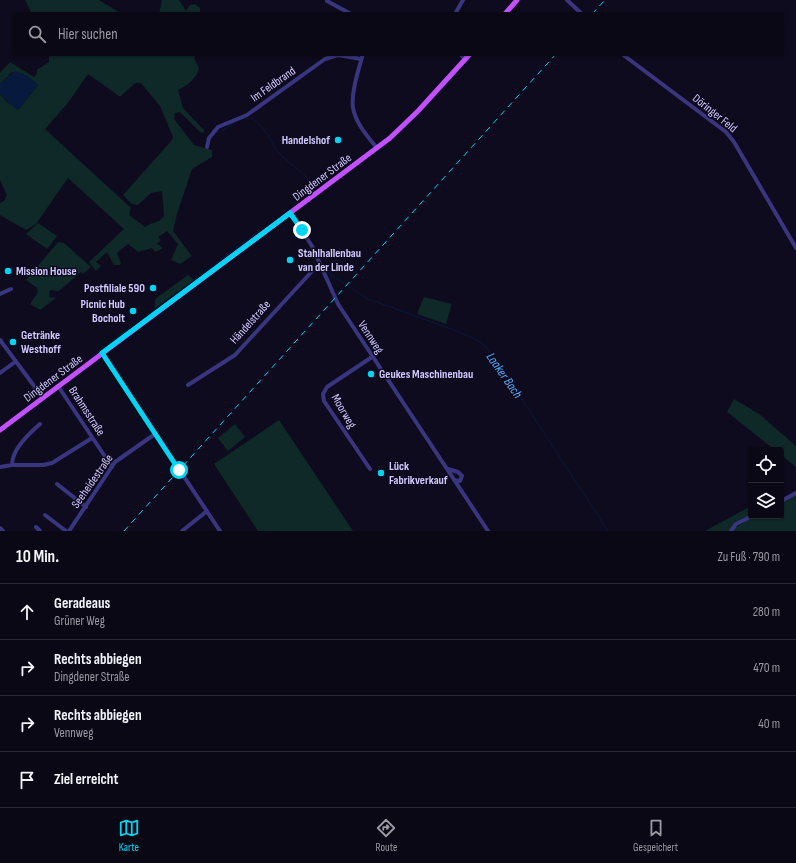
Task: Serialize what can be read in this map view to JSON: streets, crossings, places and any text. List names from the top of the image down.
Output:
{
  "streets": {
    "main road": ["Dingdener Straße"],
    "street": [
      "Im Feldbrand",
      "Döringer Feld",
      "Händelstraße",
      "Vennweg",
      "Brahmsstraße",
      "Moorweg",
      "Seeheidestraße"
    ]
  },
  "crossings": [
    ["Dingdener Straße", "Vennweg"],
    ["Dingdener Straße", "Brahmsstraße"],
    ["Händelstraße", "Vennweg"],
    ["Vennweg", "Moorweg"],
    ["Brahmsstraße", "Seeheidestraße"]
  ],
  "water": ["Laaker Bach"],
  "places": [
    "Handelshof",
    "Stahlhallenbau van der Linde",
    "Mission House",
    "Postfiliale 590",
    "Picnic Hub Bocholt",
    "Getränke Westhoff",
    "Geukes Maschinenbau",
    "Lück Fabrikverkauf"
  ],
  "page": {
    "search": "Hier suchen",
    "heading": ["10 Min.", "Zu Fuß · 790 m"],
    "list": [
      ["Geradeaus", "Grüner Weg", "280 m"],
      ["Rechts abbiegen", "Dingdener Straße", "470 m"],
      ["Rechts abbiegen", "Vennweg", "40 m"],
      "Ziel erreicht"
    ],
    "nav": ["Karte", "Route", "Gespeichert"]
  }
}
